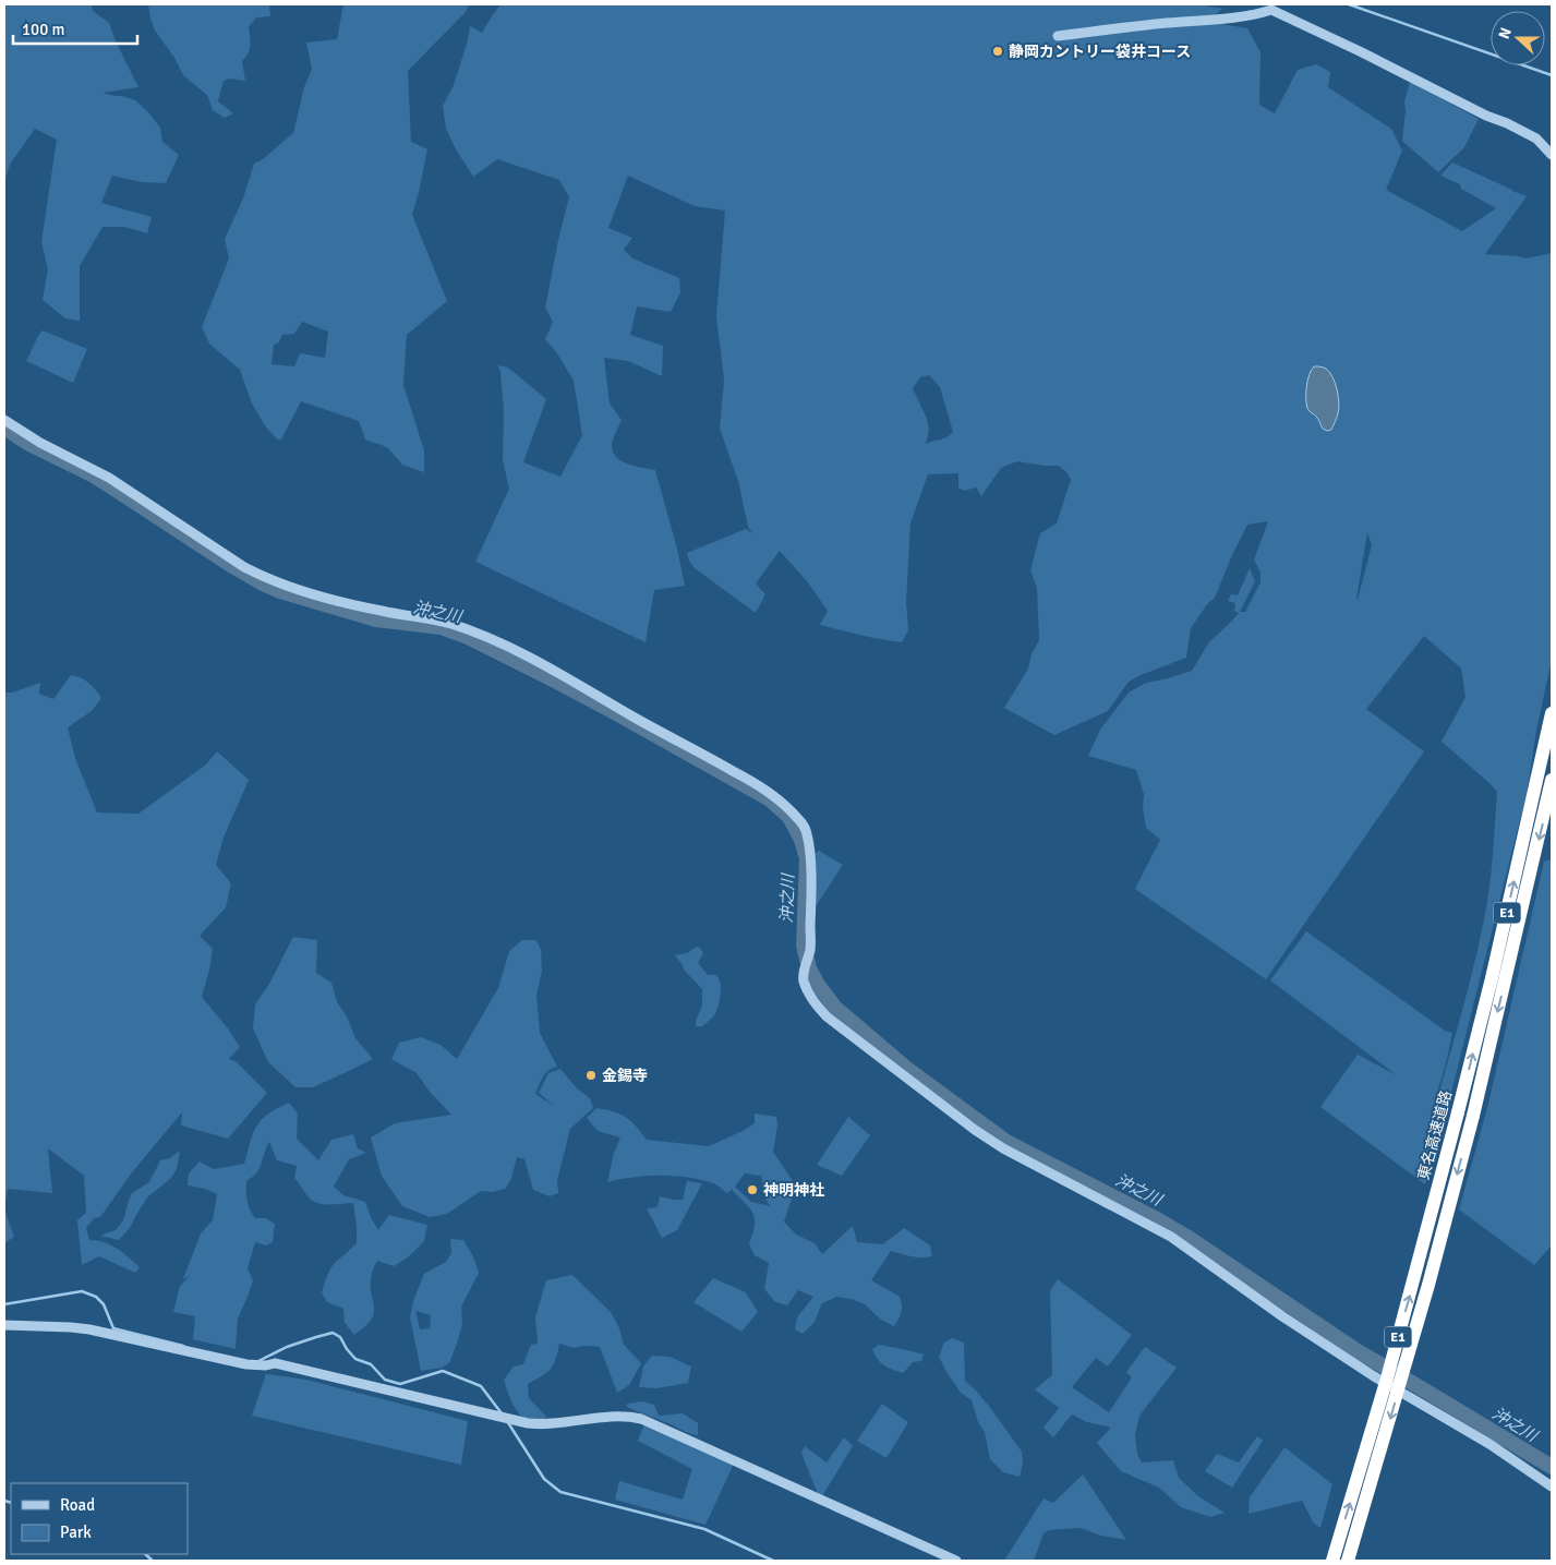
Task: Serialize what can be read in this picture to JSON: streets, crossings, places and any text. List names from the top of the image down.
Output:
{
  "streets": {
    "highway": ["E1", "東名高速道路"]
  },
  "water": ["沖之川"],
  "places": ["静岡カントリー袋井コース", "金錫寺", "神明神社"],
  "legend": ["Road", "Park"],
  "scale_bar": "100 m",
  "north": "left"
}
